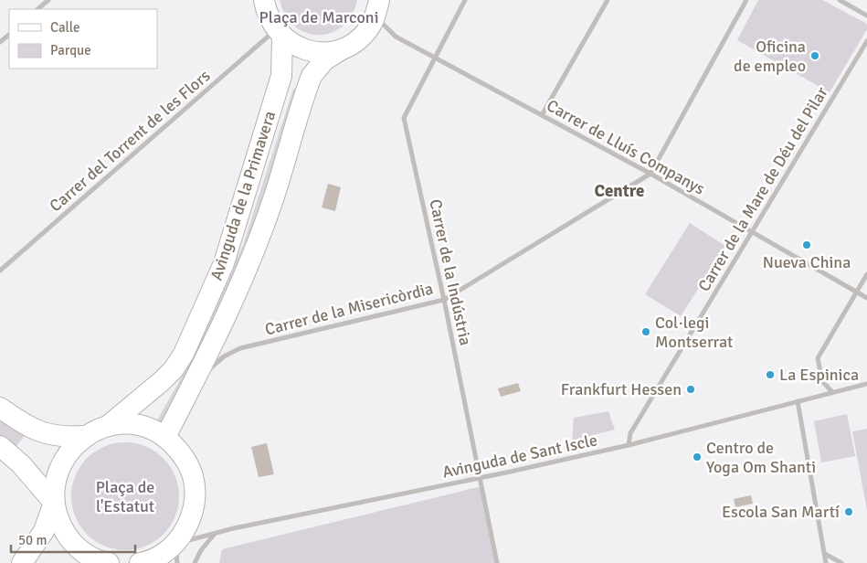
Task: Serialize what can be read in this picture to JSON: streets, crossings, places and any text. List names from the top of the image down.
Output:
{
  "streets": {
    "street": [
      "Carrer del Torrent de les Flors",
      "Carrer de Lluís Companys",
      "Carrer de la Mare de Déu del Pilar",
      "Avinguda de la Primavera",
      "Carrer de la Indústria",
      "Carrer de la Misericòrdia",
      "Avinguda de Sant Iscle"
    ]
  },
  "crossings": [
    ["Carrer del Torrent de les Flors", "Avinguda de la Primavera"],
    ["Carrer de Lluís Companys", "Carrer de la Mare de Déu del Pilar"],
    ["Carrer de Lluís Companys", "Carrer de la Indústria"],
    ["Carrer de Lluís Companys", "Carrer de la Misericòrdia"],
    ["Carrer de la Mare de Déu del Pilar", "Avinguda de Sant Iscle"],
    ["Avinguda de la Primavera", "Carrer de la Misericòrdia"],
    ["Carrer de la Indústria", "Carrer de la Misericòrdia"],
    ["Carrer de la Indústria", "Avinguda de Sant Iscle"]
  ],
  "districts": ["Centre"],
  "parks": ["Plaça de Marconi", "Plaça de l'Estatut"],
  "places": [
    "Oficina de empleo",
    "Nueva China",
    "Col·legi Montserrat",
    "La Espinica",
    "Frankfurt Hessen",
    "Centro de Yoga Om Shanti",
    "Escola San Martí"
  ],
  "legend": ["Calle", "Parque"],
  "scale_bar": "50 m"
}
